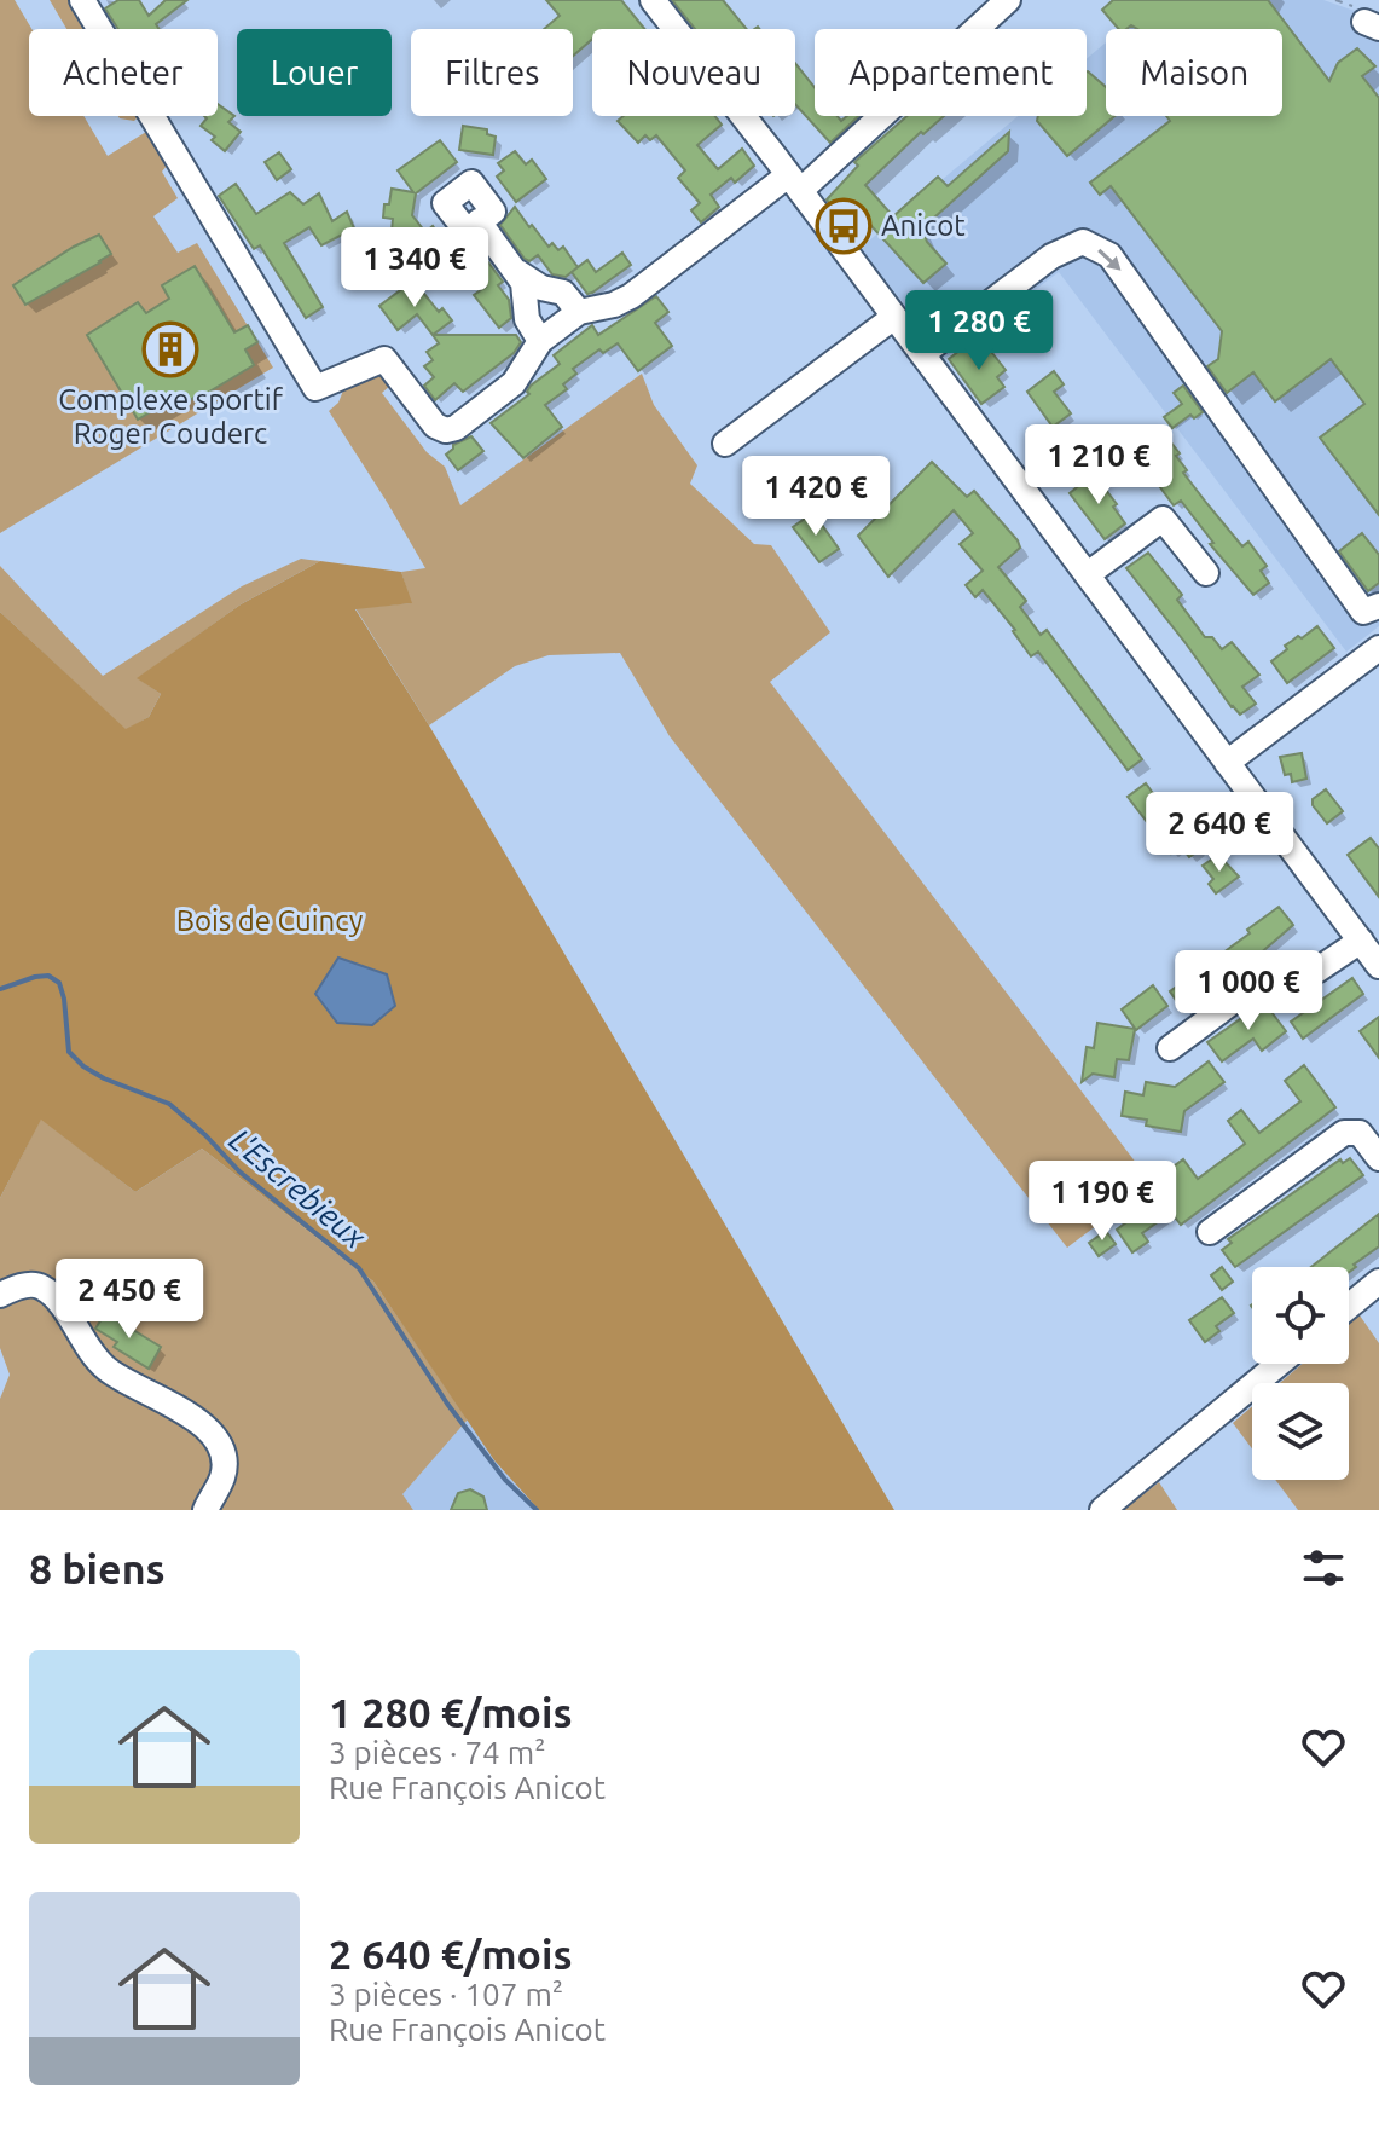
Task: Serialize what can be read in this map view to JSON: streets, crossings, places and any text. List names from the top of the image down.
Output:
{
  "water": ["L'Escrebieux"],
  "parks": ["Bois de Cuincy"],
  "places": {
    "bus stop": ["Anicot"],
    "building": ["Complexe sportif Roger Couderc"]
  },
  "page": {
    "chip": [
      "Acheter",
      "Louer",
      "Filtres",
      "Nouveau",
      "Appartement",
      "Maison"
    ],
    "price": [
      "1 340 €",
      "1 280 €",
      "1 210 €",
      "1 420 €",
      "2 640 €",
      "1 000 €",
      "1 190 €",
      "2 450 €"
    ],
    "heading": "8 biens",
    "list": [
      {
        "name": "1 280 €/mois",
        "note": "3 pièces · 74 m² · Rue François Anicot"
      },
      {
        "name": "2 640 €/mois",
        "note": "3 pièces · 107 m² · Rue François Anicot"
      }
    ]
  }
}
